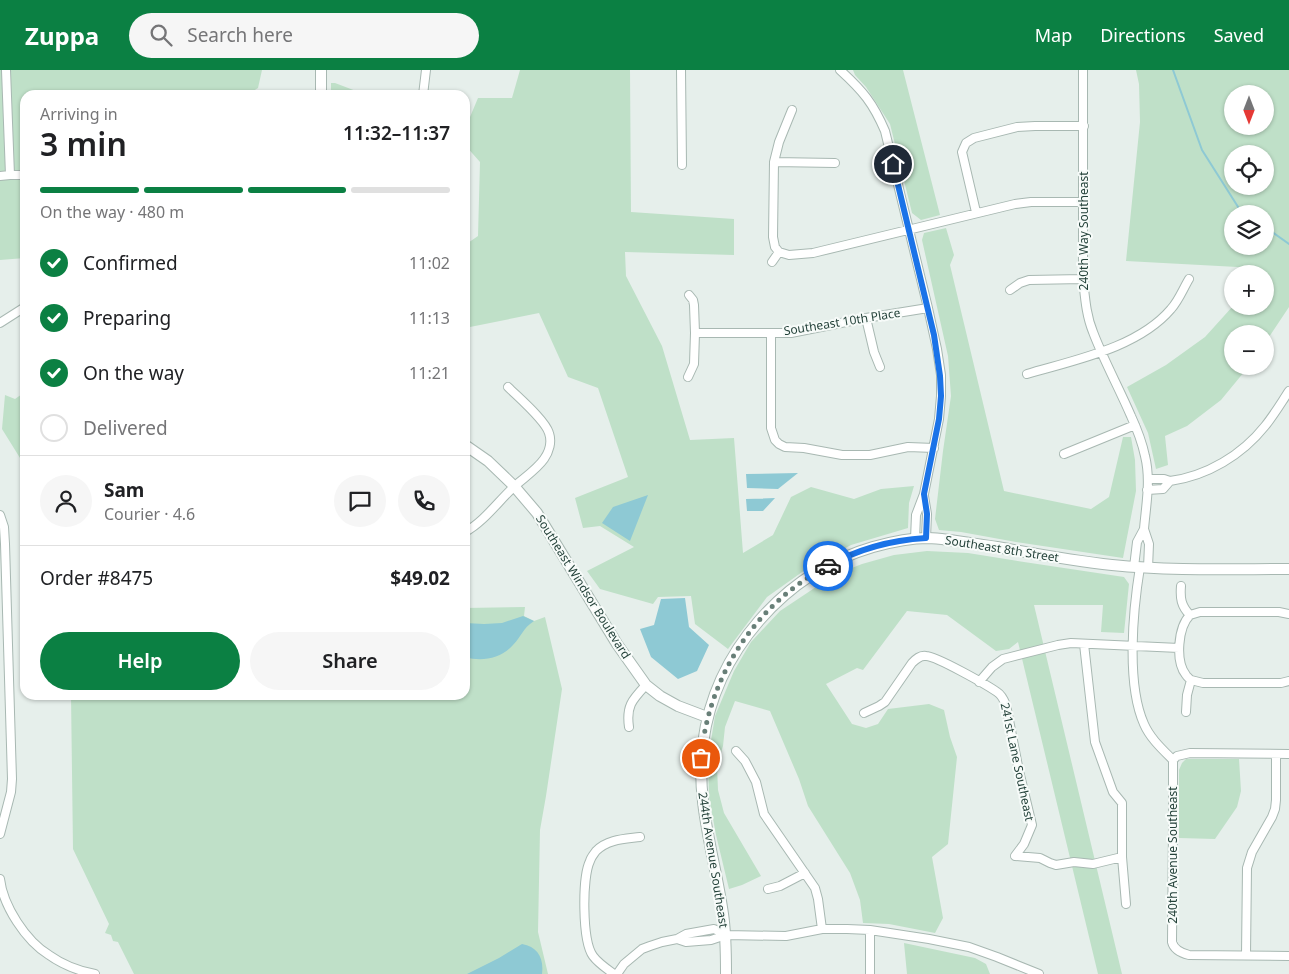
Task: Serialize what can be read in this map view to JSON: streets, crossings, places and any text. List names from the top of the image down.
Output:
{
  "streets": {
    "street": [
      "240th Way Southeast",
      "Southeast 10th Place",
      "Southeast 8th Street",
      "Southeast Windsor Boulevard",
      "241st Lane Southeast",
      "240th Avenue Southeast",
      "244th Avenue Southeast"
    ]
  },
  "crossings": [
    ["240th Way Southeast", "Southeast 8th Street"],
    ["240th Way Southeast", "240th Avenue Southeast"],
    ["Southeast 8th Street", "Southeast Windsor Boulevard"],
    ["Southeast 8th Street", "244th Avenue Southeast"],
    ["Southeast Windsor Boulevard", "244th Avenue Southeast"]
  ],
  "north": "bottom",
  "page": {
    "header": "Zuppa",
    "search": "Search here",
    "nav": ["Map", "Directions", "Saved"],
    "map_buttons": ["+", "−"],
    "heading": ["3 min", "Arriving in", "11:32–11:37"],
    "panel": [
      "Sam",
      "Courier · 4.6",
      "Order #8475",
      "$49.02"
    ],
    "bar": "On the way · 480 m",
    "list": [
      ["Confirmed", "11:02"],
      ["Preparing", "11:13"],
      ["On the way", "11:21"],
      "Delivered"
    ],
    "buttons": ["Help", "Share"]
  }
}
